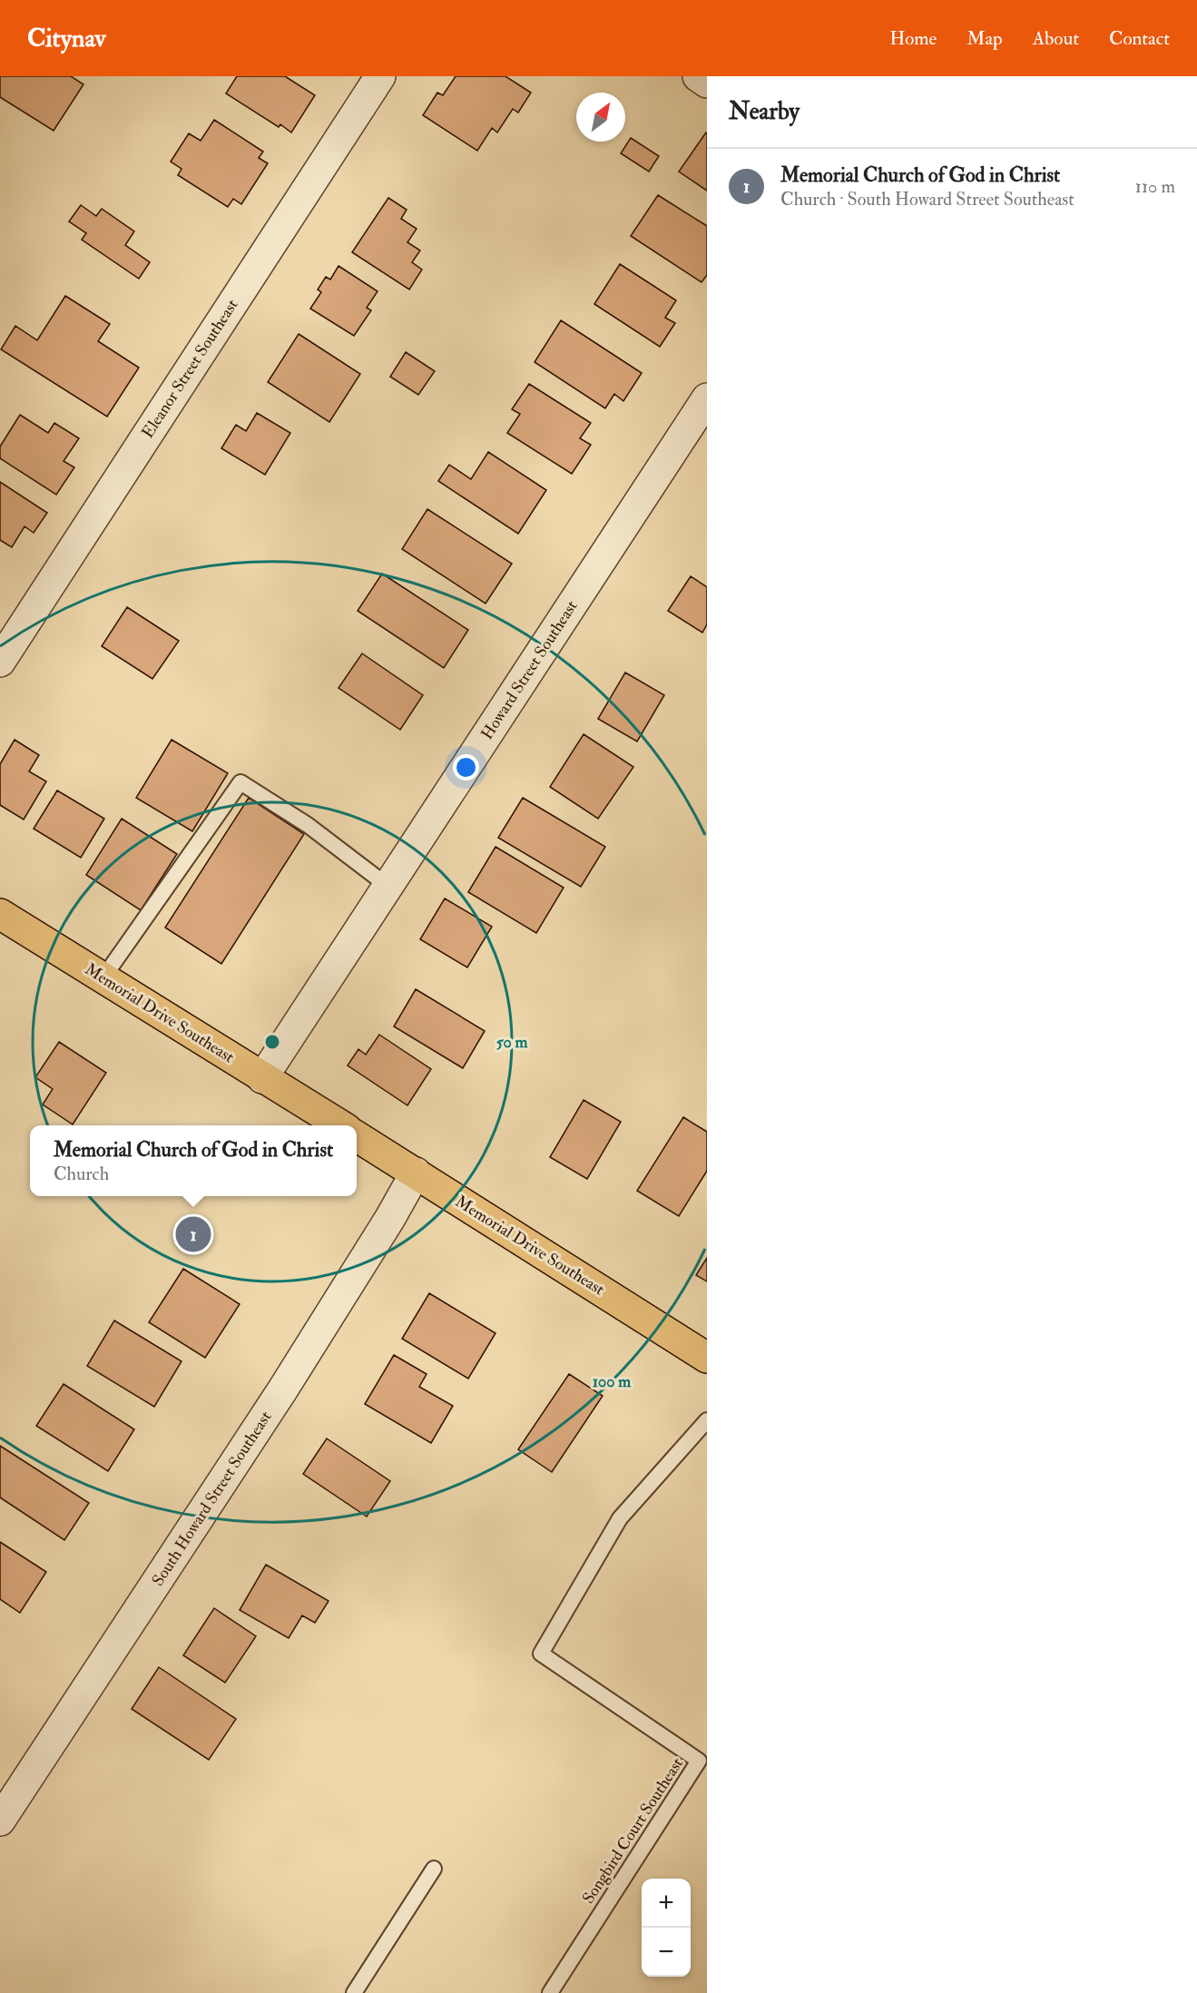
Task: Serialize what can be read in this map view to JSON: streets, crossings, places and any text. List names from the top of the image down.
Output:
{
  "streets": {
    "main road": ["Memorial Drive Southeast"],
    "street": ["Eleanor Street Southeast", "Howard Street Southeast", "South Howard Street Southeast"],
    "lane": ["Songbird Court Southeast"]
  },
  "crossings": [
    ["Howard Street Southeast", "Memorial Drive Southeast"],
    ["Memorial Drive Southeast", "South Howard Street Southeast"]
  ],
  "north": "top right",
  "page": {
    "header": "Citynav",
    "nav": [
      "Home",
      "Map",
      "About",
      "Contact"
    ],
    "heading": "Nearby",
    "list": [
      {
        "mark": "1",
        "name": "Memorial Church of God in Christ",
        "note": "Church · South Howard Street Southeast",
        "value": "110 m"
      }
    ],
    "popup": ["Memorial Church of God in Christ", "Church"],
    "pins": "1",
    "map_buttons": ["+", "−"]
  },
  "rings": ["50 m", "100 m"]
}
